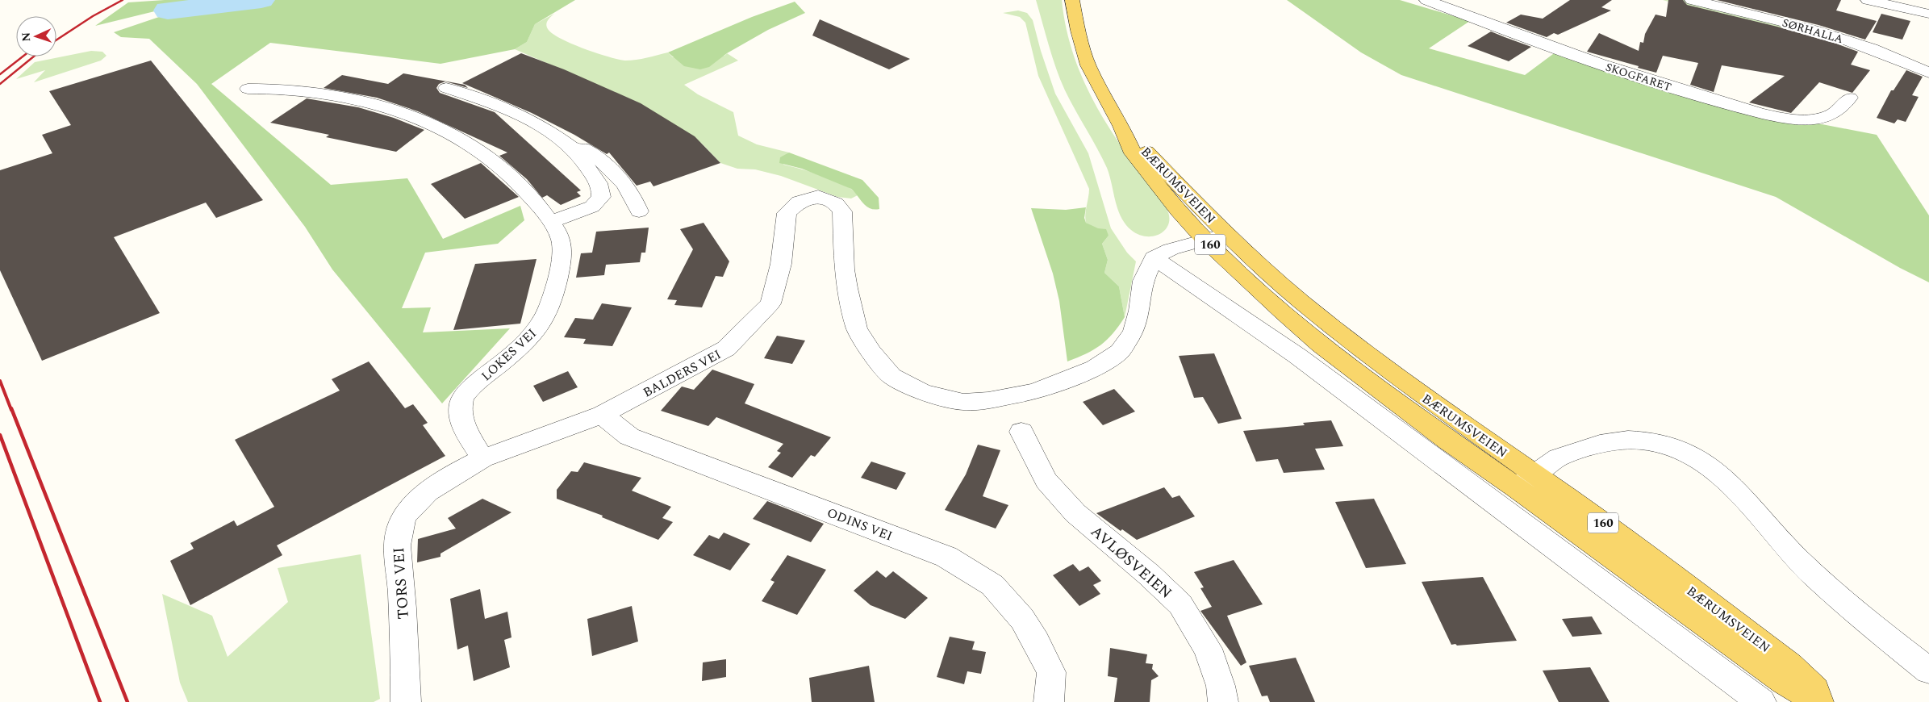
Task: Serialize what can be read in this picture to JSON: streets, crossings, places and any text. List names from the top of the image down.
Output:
{
  "streets": {
    "main road": ["BÆRUMSVEIEN", "160"],
    "street": [
      "SØRHALLA",
      "SKOGFARET",
      "LOKES VEI",
      "BALDERS VEI",
      "ODINS VEI",
      "AVLØSVEIEN",
      "TORS VEI"
    ]
  },
  "crossings": [
    ["LOKES VEI", "BALDERS VEI"],
    ["LOKES VEI", "TORS VEI"],
    ["BALDERS VEI", "ODINS VEI"],
    ["BALDERS VEI", "TORS VEI"]
  ],
  "north": "left"
}
